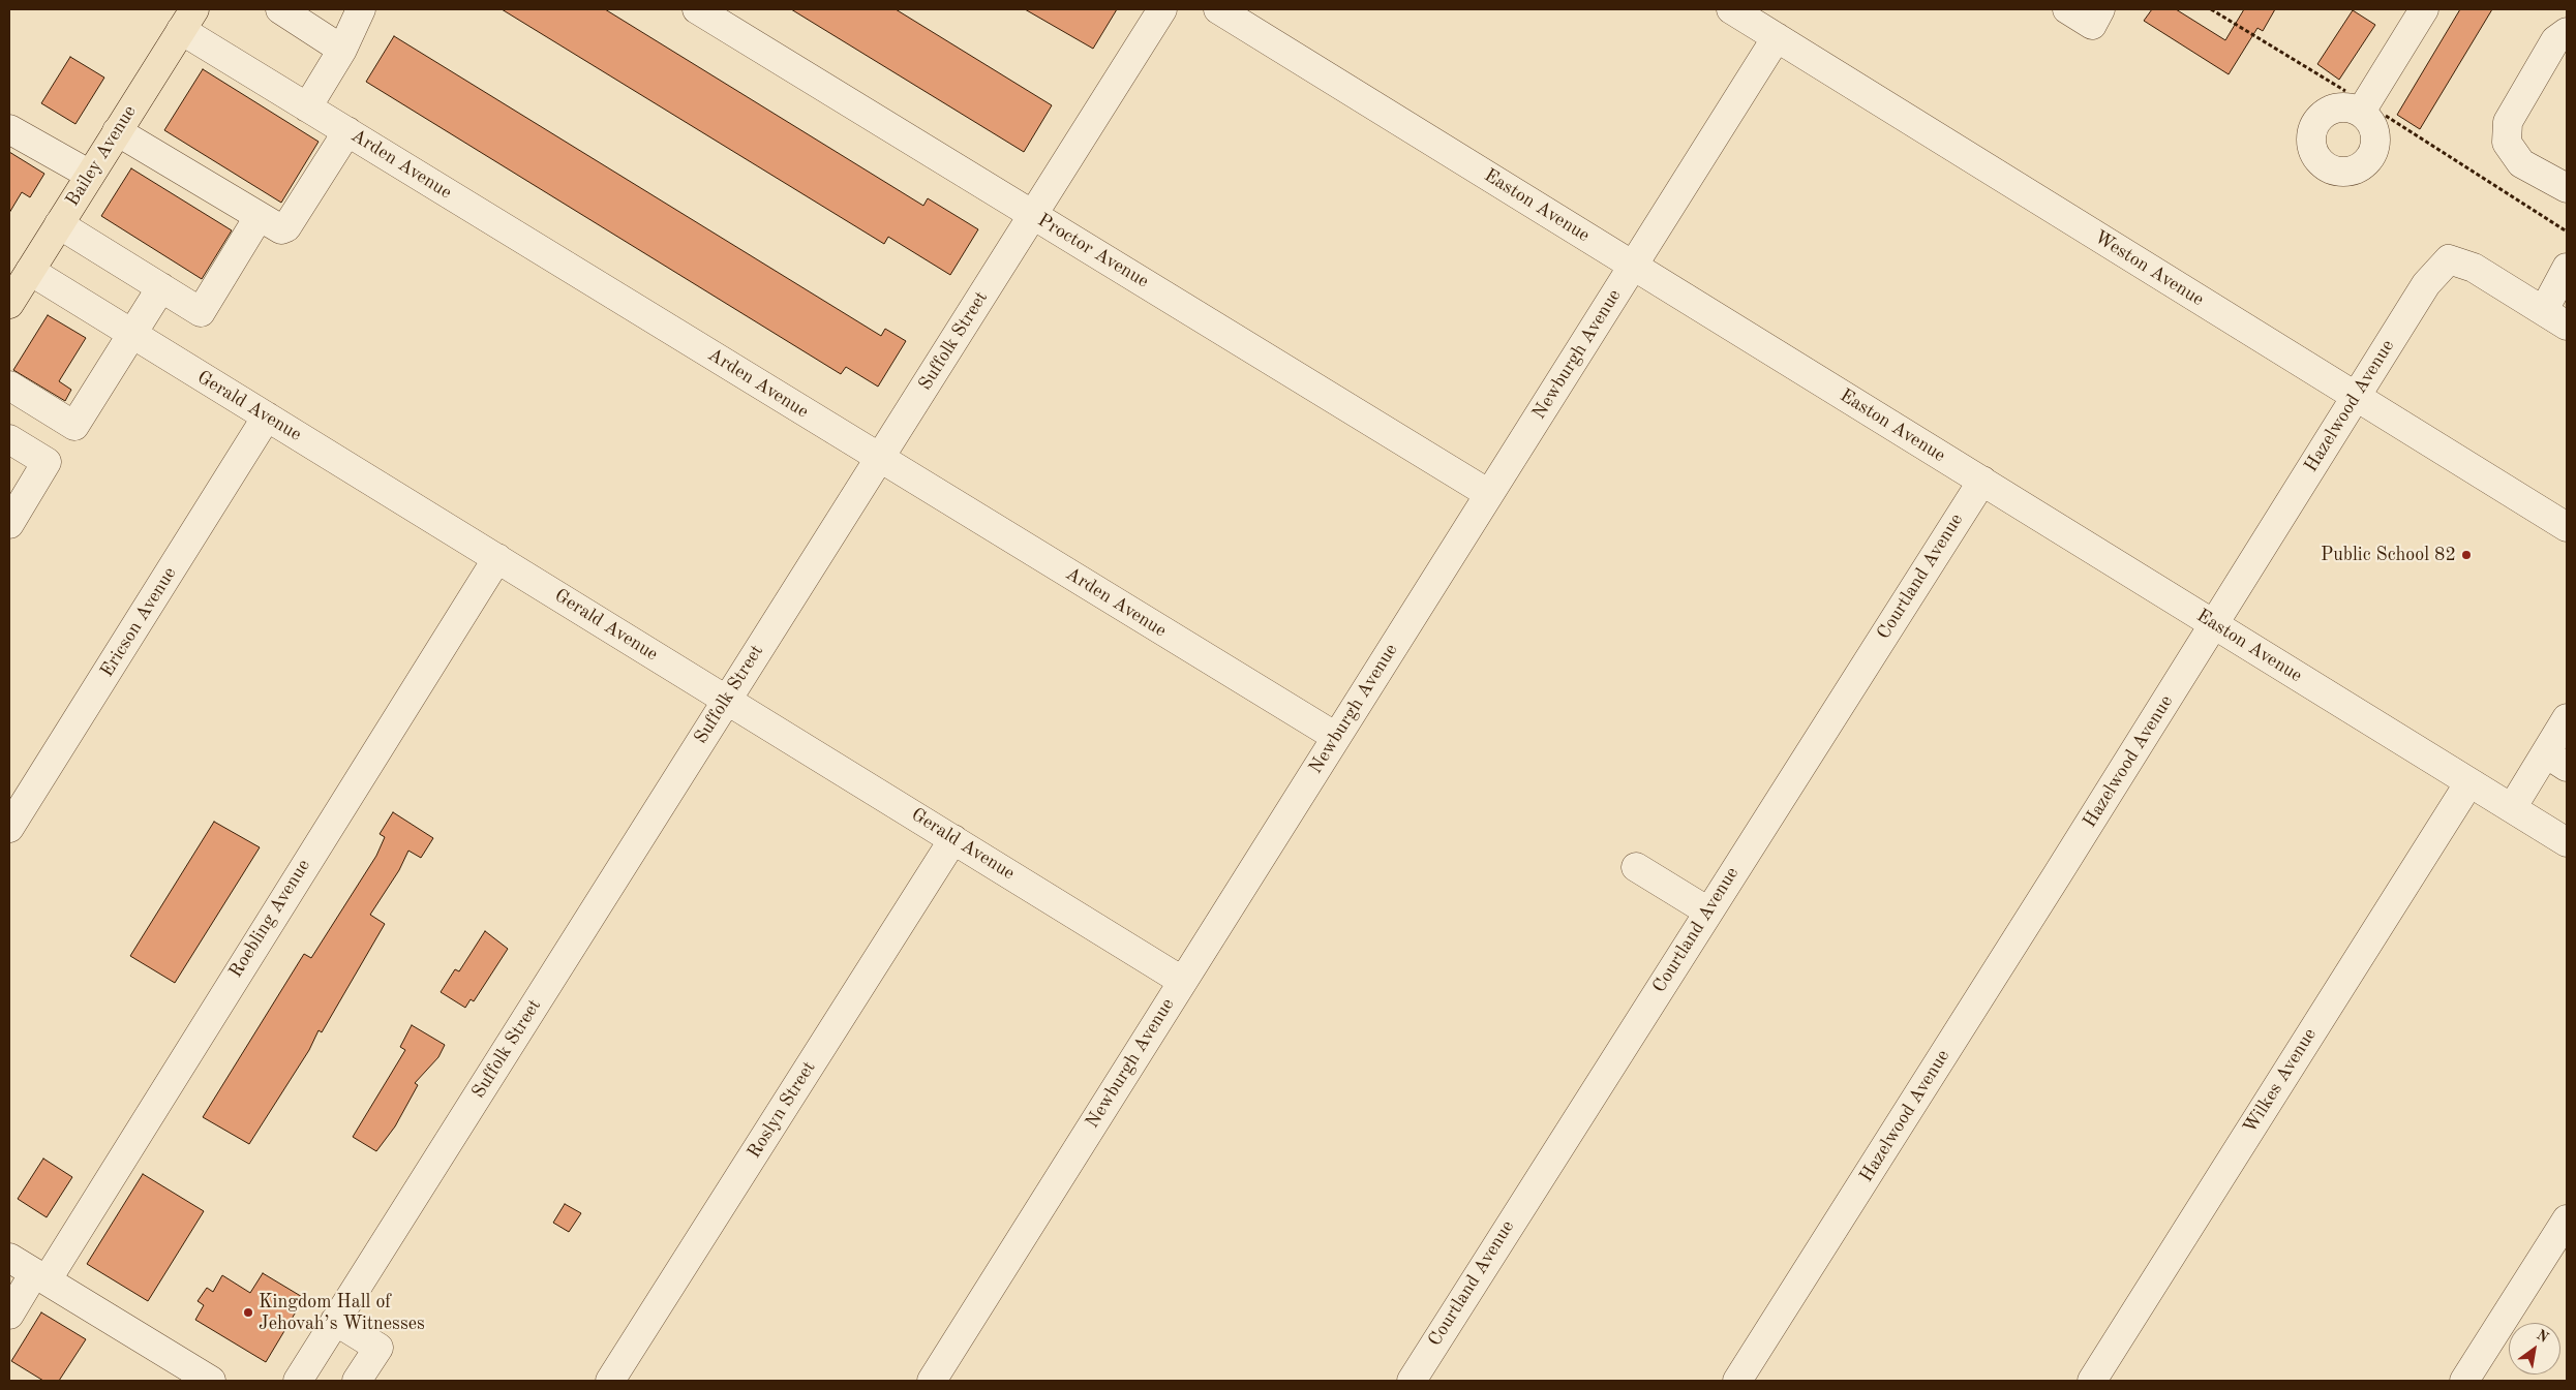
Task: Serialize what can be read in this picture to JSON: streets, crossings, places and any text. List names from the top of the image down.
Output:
{
  "streets": {
    "main road": ["Bailey Avenue"],
    "street": [
      "Arden Avenue",
      "Easton Avenue",
      "Proctor Avenue",
      "Weston Avenue",
      "Suffolk Street",
      "Newburgh Avenue",
      "Gerald Avenue",
      "Hazelwood Avenue",
      "Courtland Avenue",
      "Ericson Avenue",
      "Roebling Avenue",
      "Wilkes Avenue",
      "Roslyn Street"
    ]
  },
  "crossings": [
    ["Bailey Avenue", "Arden Avenue"],
    ["Bailey Avenue", "Gerald Avenue"],
    ["Arden Avenue", "Suffolk Street"],
    ["Arden Avenue", "Newburgh Avenue"],
    ["Easton Avenue", "Newburgh Avenue"],
    ["Easton Avenue", "Hazelwood Avenue"],
    ["Easton Avenue", "Courtland Avenue"],
    ["Easton Avenue", "Wilkes Avenue"],
    ["Proctor Avenue", "Suffolk Street"],
    ["Proctor Avenue", "Newburgh Avenue"],
    ["Weston Avenue", "Newburgh Avenue"],
    ["Weston Avenue", "Hazelwood Avenue"],
    ["Suffolk Street", "Gerald Avenue"],
    ["Newburgh Avenue", "Gerald Avenue"],
    ["Gerald Avenue", "Ericson Avenue"],
    ["Gerald Avenue", "Roebling Avenue"],
    ["Gerald Avenue", "Roslyn Street"]
  ],
  "places": ["Public School 82", "Kingdom Hall of Jehovah’s Witnesses"],
  "north": "top right"
}
